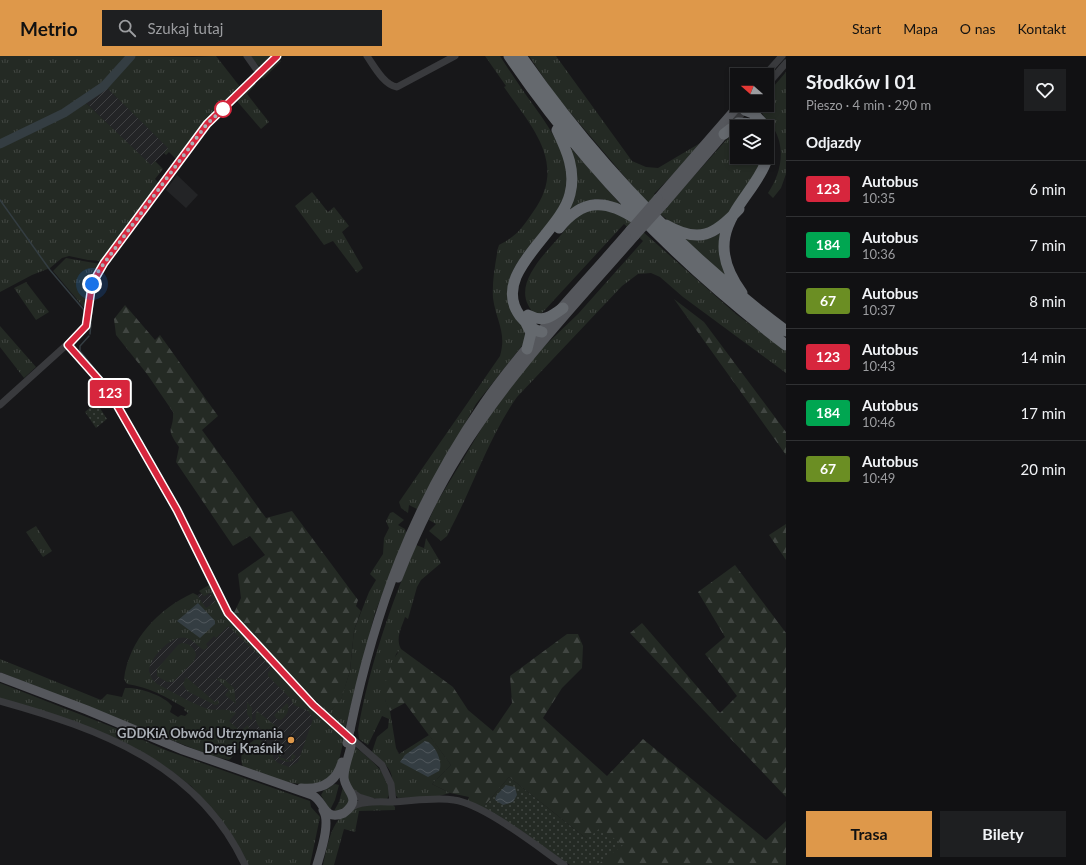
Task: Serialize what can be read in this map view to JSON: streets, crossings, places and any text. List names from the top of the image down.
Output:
{
  "places": ["GDDKiA Obwód Utrzymania Drogi Kraśnik"],
  "lines": ["bus line 123"],
  "north": "left",
  "page": {
    "header": "Metrio",
    "search": "Szukaj tutaj",
    "nav": [
      "Start",
      "Mapa",
      "O nas",
      "Kontakt"
    ],
    "on_map": "123",
    "heading": [
      ["Słodków I 01", "Pieszo · 4 min · 290 m"],
      "Odjazdy"
    ],
    "list": [
      {
        "mark": "123",
        "name": "Autobus",
        "note": "10:35",
        "value": "6 min"
      },
      {
        "mark": "184",
        "name": "Autobus",
        "note": "10:36",
        "value": "7 min"
      },
      {
        "mark": "67",
        "name": "Autobus",
        "note": "10:37",
        "value": "8 min"
      },
      {
        "mark": "123",
        "name": "Autobus",
        "note": "10:43",
        "value": "14 min"
      },
      {
        "mark": "184",
        "name": "Autobus",
        "note": "10:46",
        "value": "17 min"
      },
      {
        "mark": "67",
        "name": "Autobus",
        "note": "10:49",
        "value": "20 min"
      }
    ],
    "buttons": ["Trasa", "Bilety"]
  }
}
